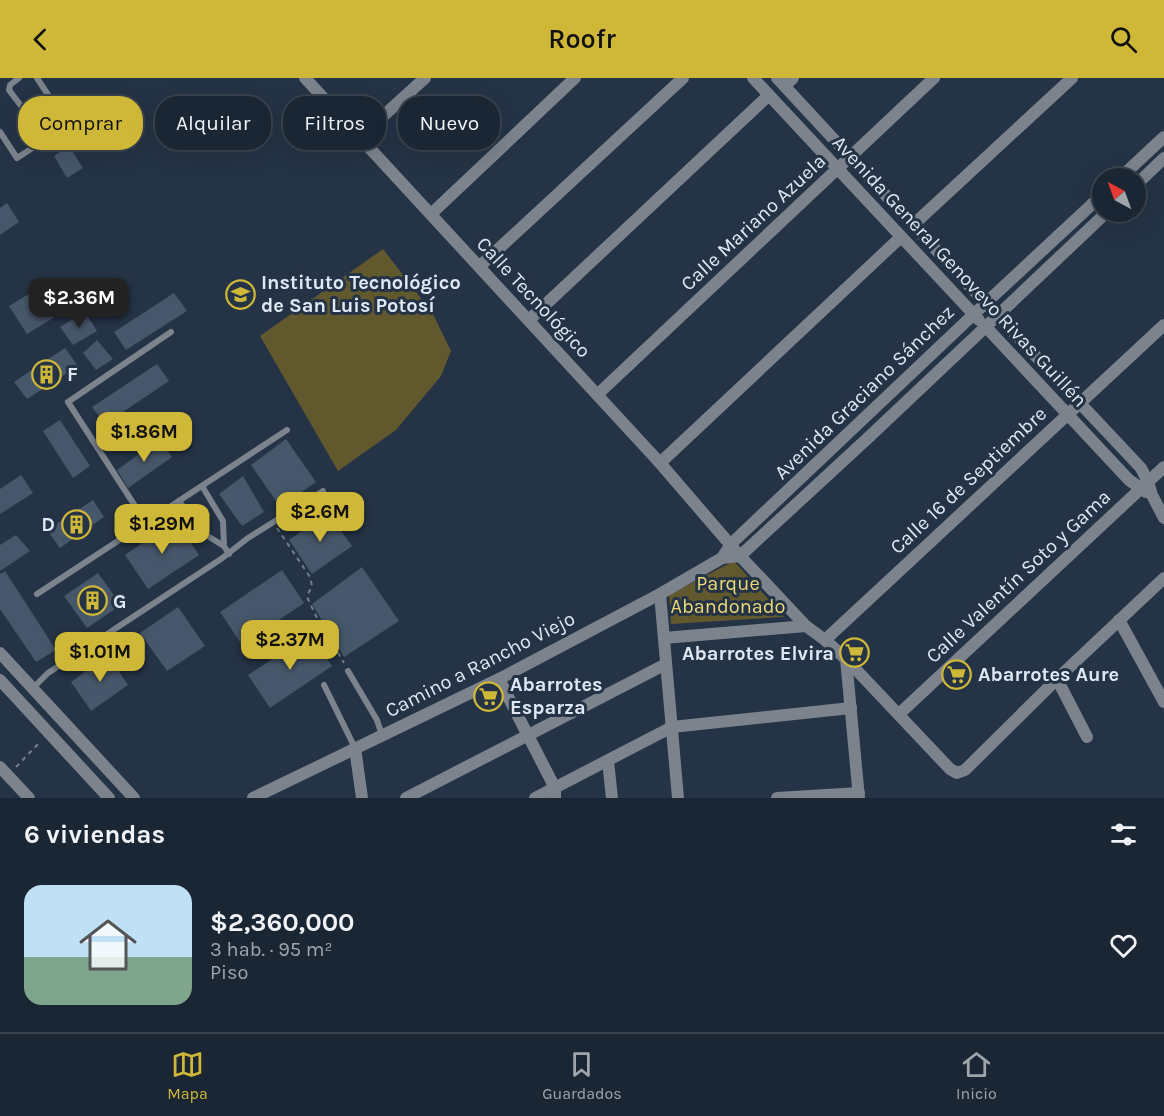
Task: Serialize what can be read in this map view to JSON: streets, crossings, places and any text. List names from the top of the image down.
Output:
{
  "streets": {
    "street": [
      "Calle Mariano Azuela",
      "Avenida General Genovevo Rivas Guillén",
      "Calle Tecnológico",
      "Avenida Graciano Sánchez",
      "Calle 16 de Septiembre",
      "Calle Valentín Soto y Gama",
      "Camino a Rancho Viejo"
    ]
  },
  "crossings": [
    ["Calle Mariano Azuela", "Avenida General Genovevo Rivas Guillén"],
    ["Calle Mariano Azuela", "Calle Tecnológico"],
    ["Avenida General Genovevo Rivas Guillén", "Avenida Graciano Sánchez"],
    ["Avenida General Genovevo Rivas Guillén", "Calle 16 de Septiembre"],
    ["Avenida General Genovevo Rivas Guillén", "Calle Valentín Soto y Gama"],
    ["Calle Tecnológico", "Avenida Graciano Sánchez"],
    ["Calle Tecnológico", "Calle 16 de Septiembre"],
    ["Calle Tecnológico", "Calle Valentín Soto y Gama"],
    ["Calle Tecnológico", "Camino a Rancho Viejo"],
    ["Avenida Graciano Sánchez", "Camino a Rancho Viejo"]
  ],
  "parks": ["Parque Abandonado"],
  "places": {
    "school or university": ["Instituto Tecnológico de San Luis Potosí"],
    "building": ["F", "D", "G"],
    "supermarket": ["Abarrotes Elvira", "Abarrotes Aure", "Abarrotes Esparza"]
  },
  "north": "top left",
  "page": {
    "header": "Roofr",
    "chip": [
      "Comprar",
      "Alquilar",
      "Filtros",
      "Nuevo"
    ],
    "price": [
      "$2.36M",
      "$1.86M",
      "$2.6M",
      "$1.29M",
      "$2.37M",
      "$1.01M"
    ],
    "heading": "6 viviendas",
    "list": [
      {
        "name": "$2,360,000",
        "note": "3 hab. · 95 m² · Piso"
      }
    ],
    "tabs": ["Mapa", "Guardados", "Inicio"]
  }
}
